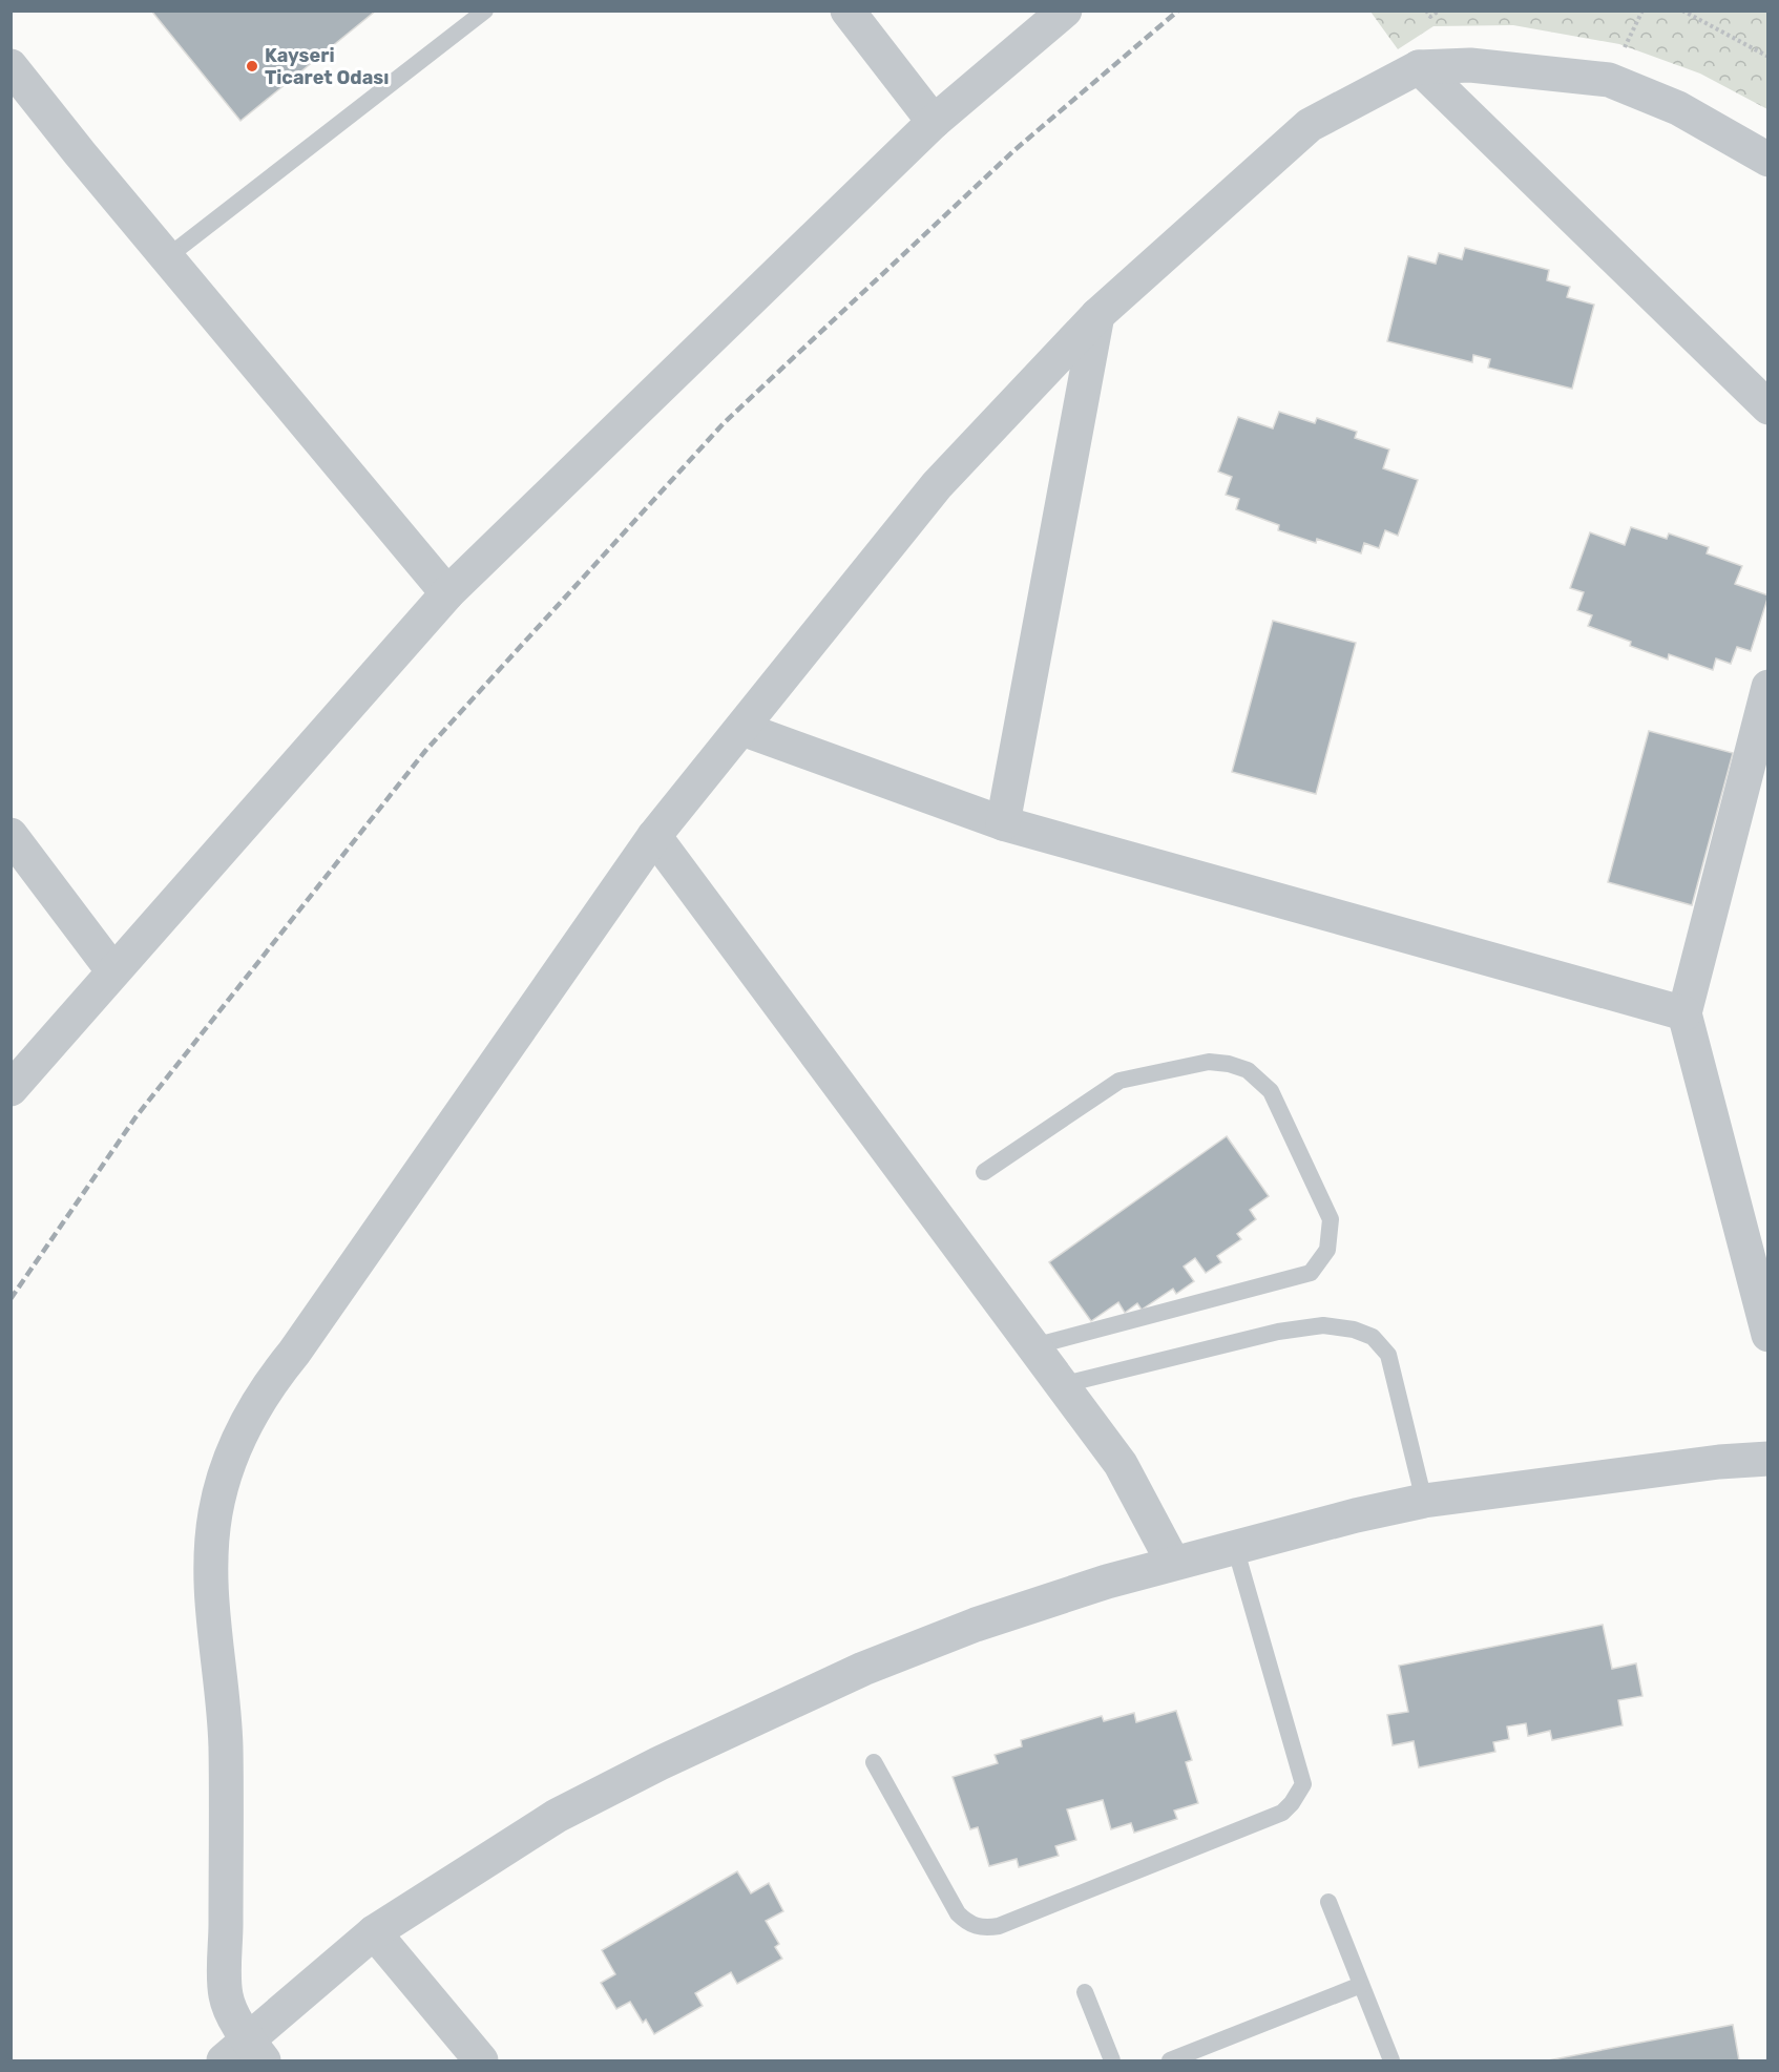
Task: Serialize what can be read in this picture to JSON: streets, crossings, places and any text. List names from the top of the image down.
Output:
{
  "places": ["Kayseri Ticaret Odası"]
}
